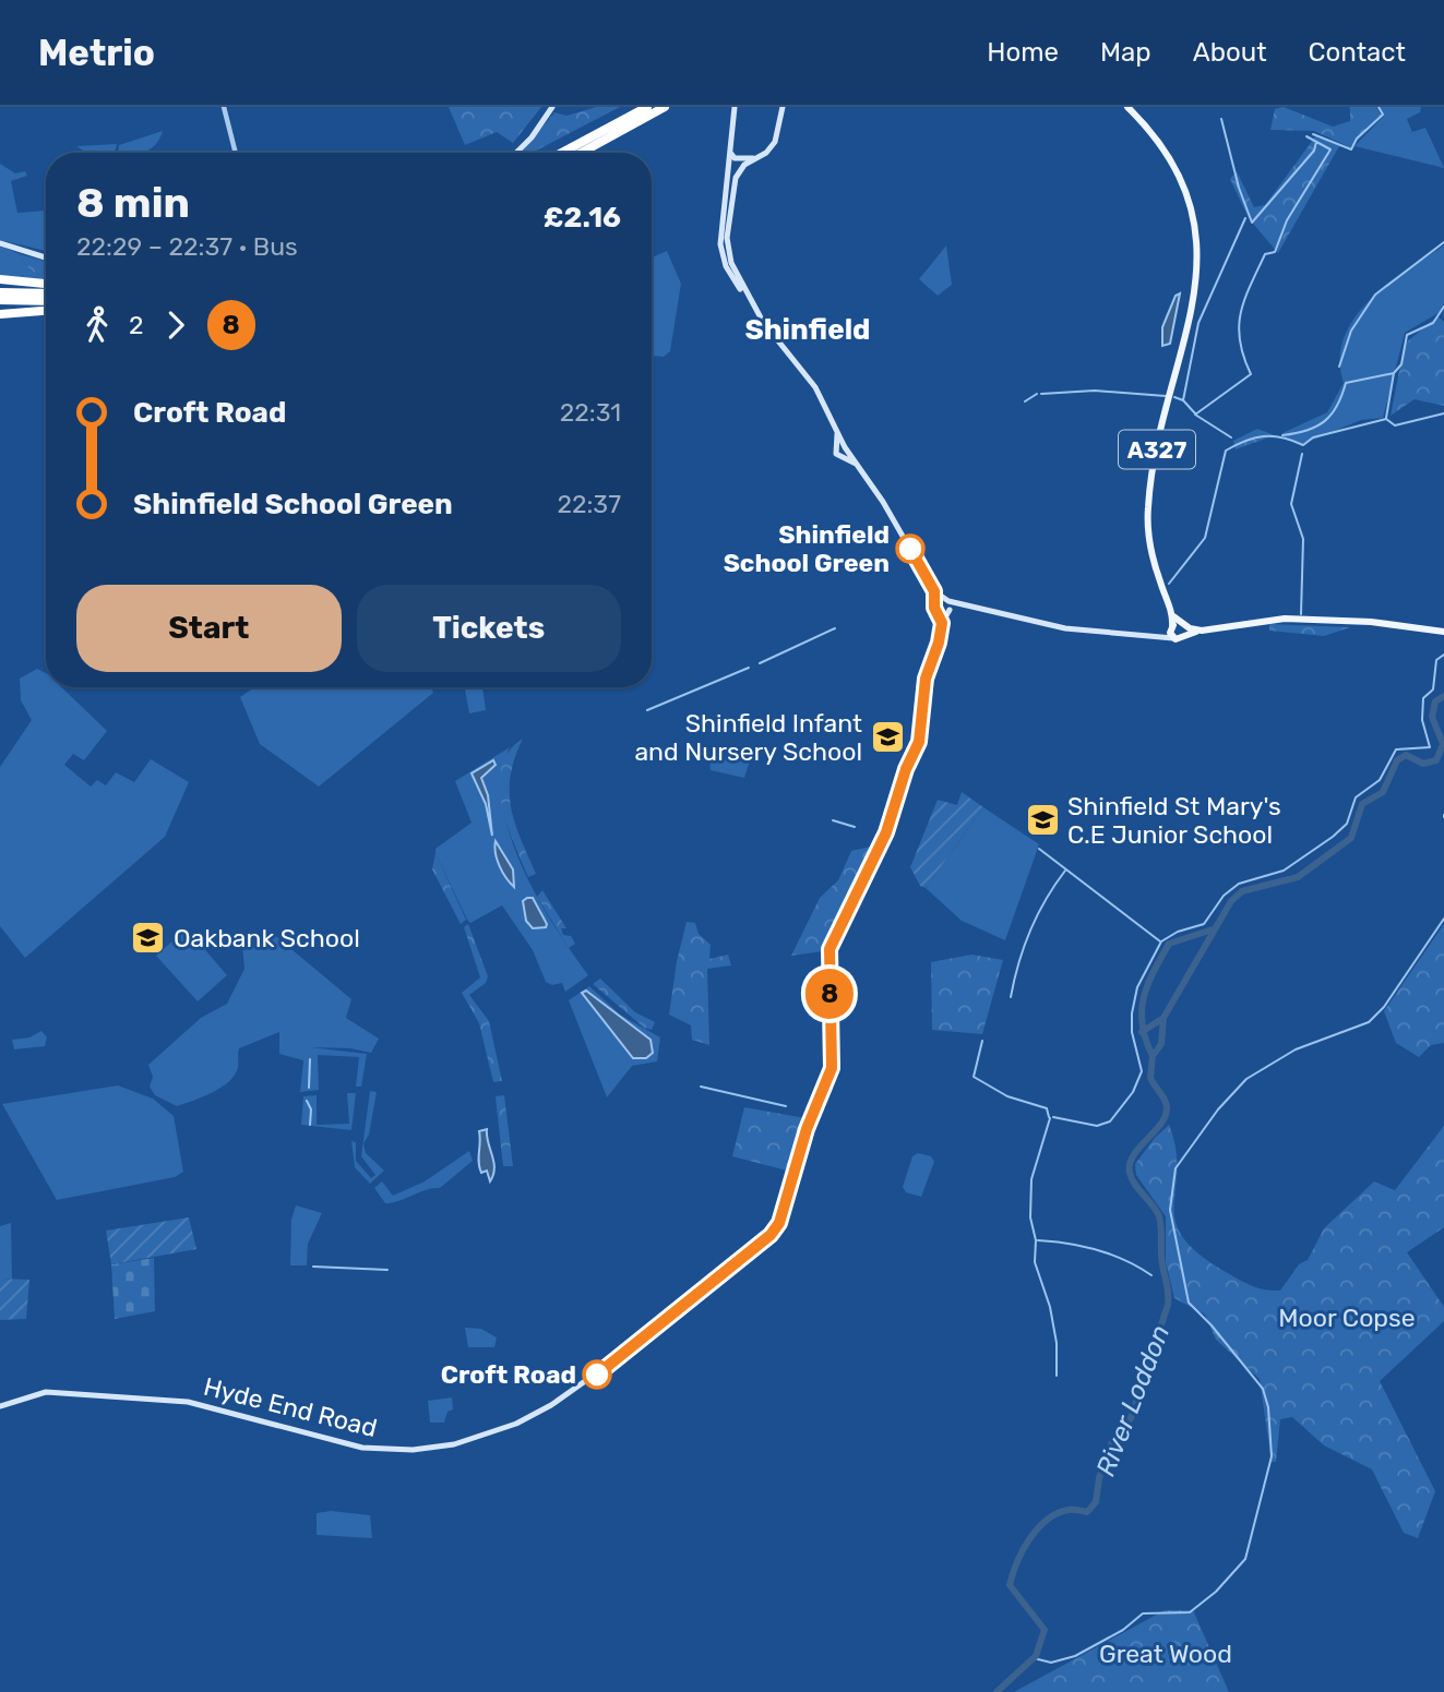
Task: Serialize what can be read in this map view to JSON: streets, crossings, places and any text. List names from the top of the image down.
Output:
{
  "streets": {
    "main road": ["A327", "Hyde End Road"]
  },
  "districts": ["Shinfield"],
  "water": ["River Loddon"],
  "parks": ["Moor Copse", "Great Wood"],
  "places": {
    "other": ["Shinfield School Green", "Croft Road"],
    "school or university": ["Shinfield Infant and Nursery School", "Shinfield St Mary's C.E Junior School", "Oakbank School"]
  },
  "lines": ["bus line 8"],
  "page": {
    "header": "Metrio",
    "nav": [
      "Home",
      "Map",
      "About",
      "Contact"
    ],
    "on_map": "8",
    "heading": ["8 min", "22:29 – 22:37 · Bus", "£2.16"],
    "legs": ["2", "8"],
    "list": [
      {
        "name": "Croft Road",
        "value": "22:31"
      },
      {
        "name": "Shinfield School Green",
        "value": "22:37"
      }
    ],
    "buttons": ["Start", "Tickets"]
  }
}
